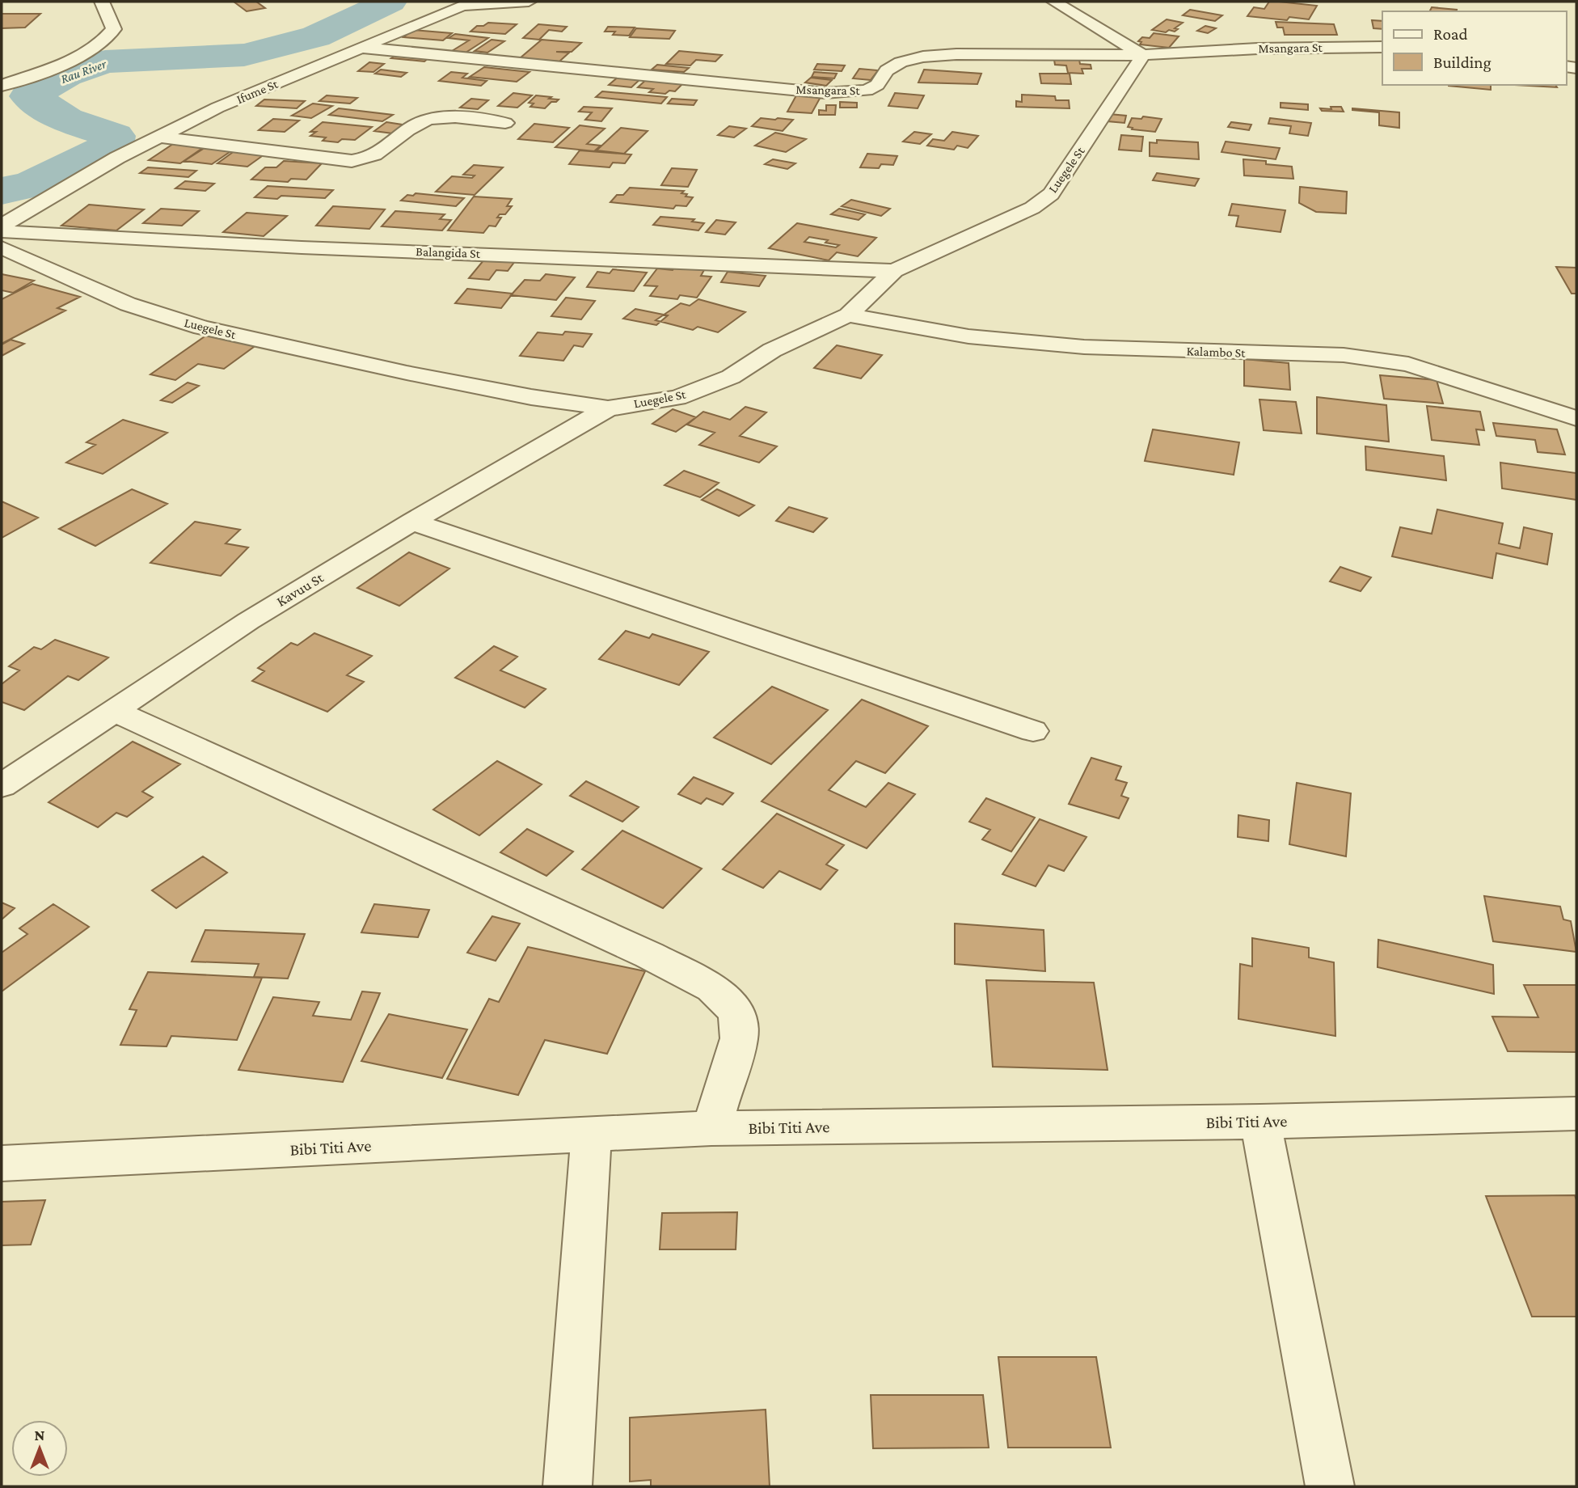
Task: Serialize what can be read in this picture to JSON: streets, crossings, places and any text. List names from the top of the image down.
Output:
{
  "streets": {
    "street": [
      "Msangara St",
      "Ifume St",
      "Luegele St",
      "Balangida St",
      "Kalambo St",
      "Kavuu St",
      "Bibi Titi Ave"
    ]
  },
  "crossings": [
    ["Msangara St", "Ifume St"],
    ["Msangara St", "Luegele St"],
    ["Luegele St", "Balangida St"],
    ["Luegele St", "Kalambo St"],
    ["Luegele St", "Kavuu St"]
  ],
  "water": ["Rau River"],
  "legend": ["Road", "Building"],
  "north": "top"
}
